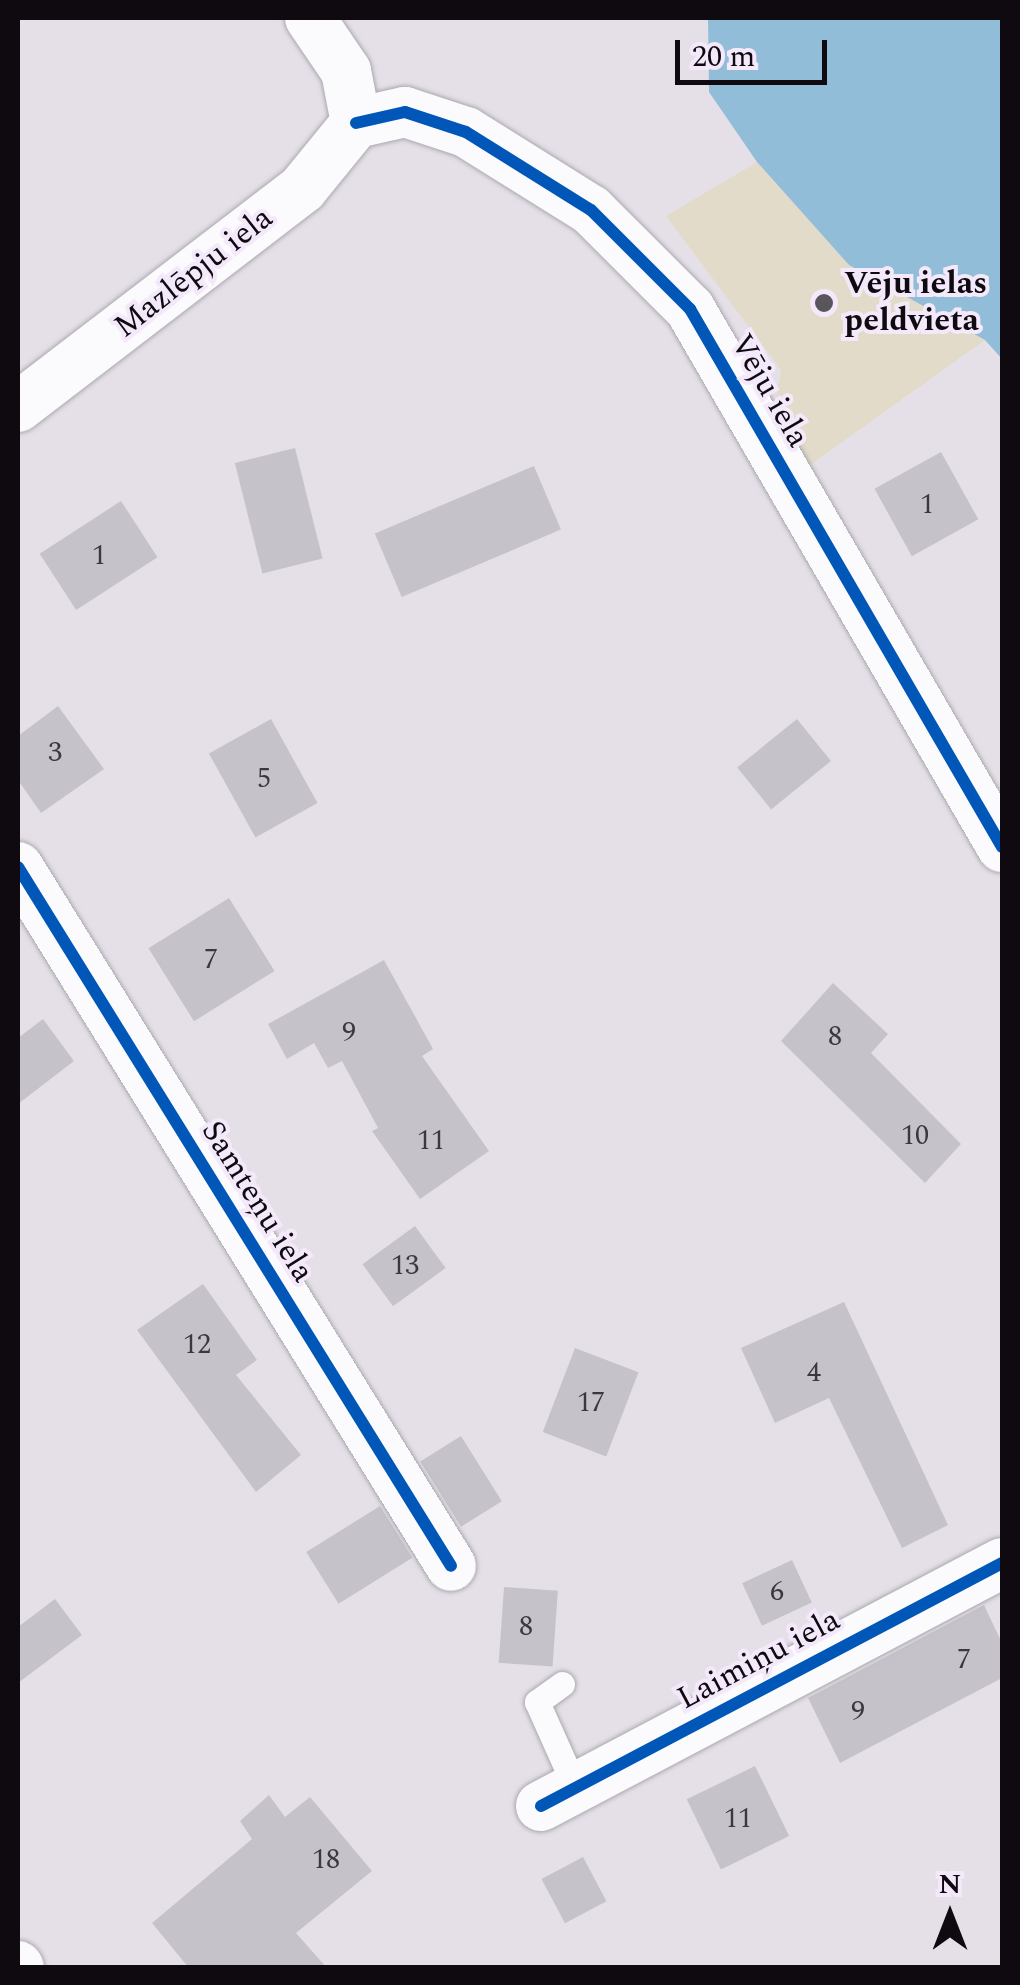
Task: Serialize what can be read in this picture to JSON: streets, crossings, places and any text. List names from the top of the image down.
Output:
{
  "streets": {
    "street": [
      "Mazlēpju iela",
      "Vēju iela",
      "Samteņu iela",
      "Laimiņu iela"
    ]
  },
  "crossings": [
    ["Mazlēpju iela", "Vēju iela"]
  ],
  "places": ["Vēju ielas peldvieta"],
  "house_numbers": [
    "1",
    "1",
    "3",
    "5",
    "7",
    "9",
    "8",
    "10",
    "11",
    "13",
    "12",
    "4",
    "17",
    "6",
    "8",
    "7",
    "9",
    "11",
    "18"
  ],
  "scale_bar": "20 m",
  "north": "top"
}
